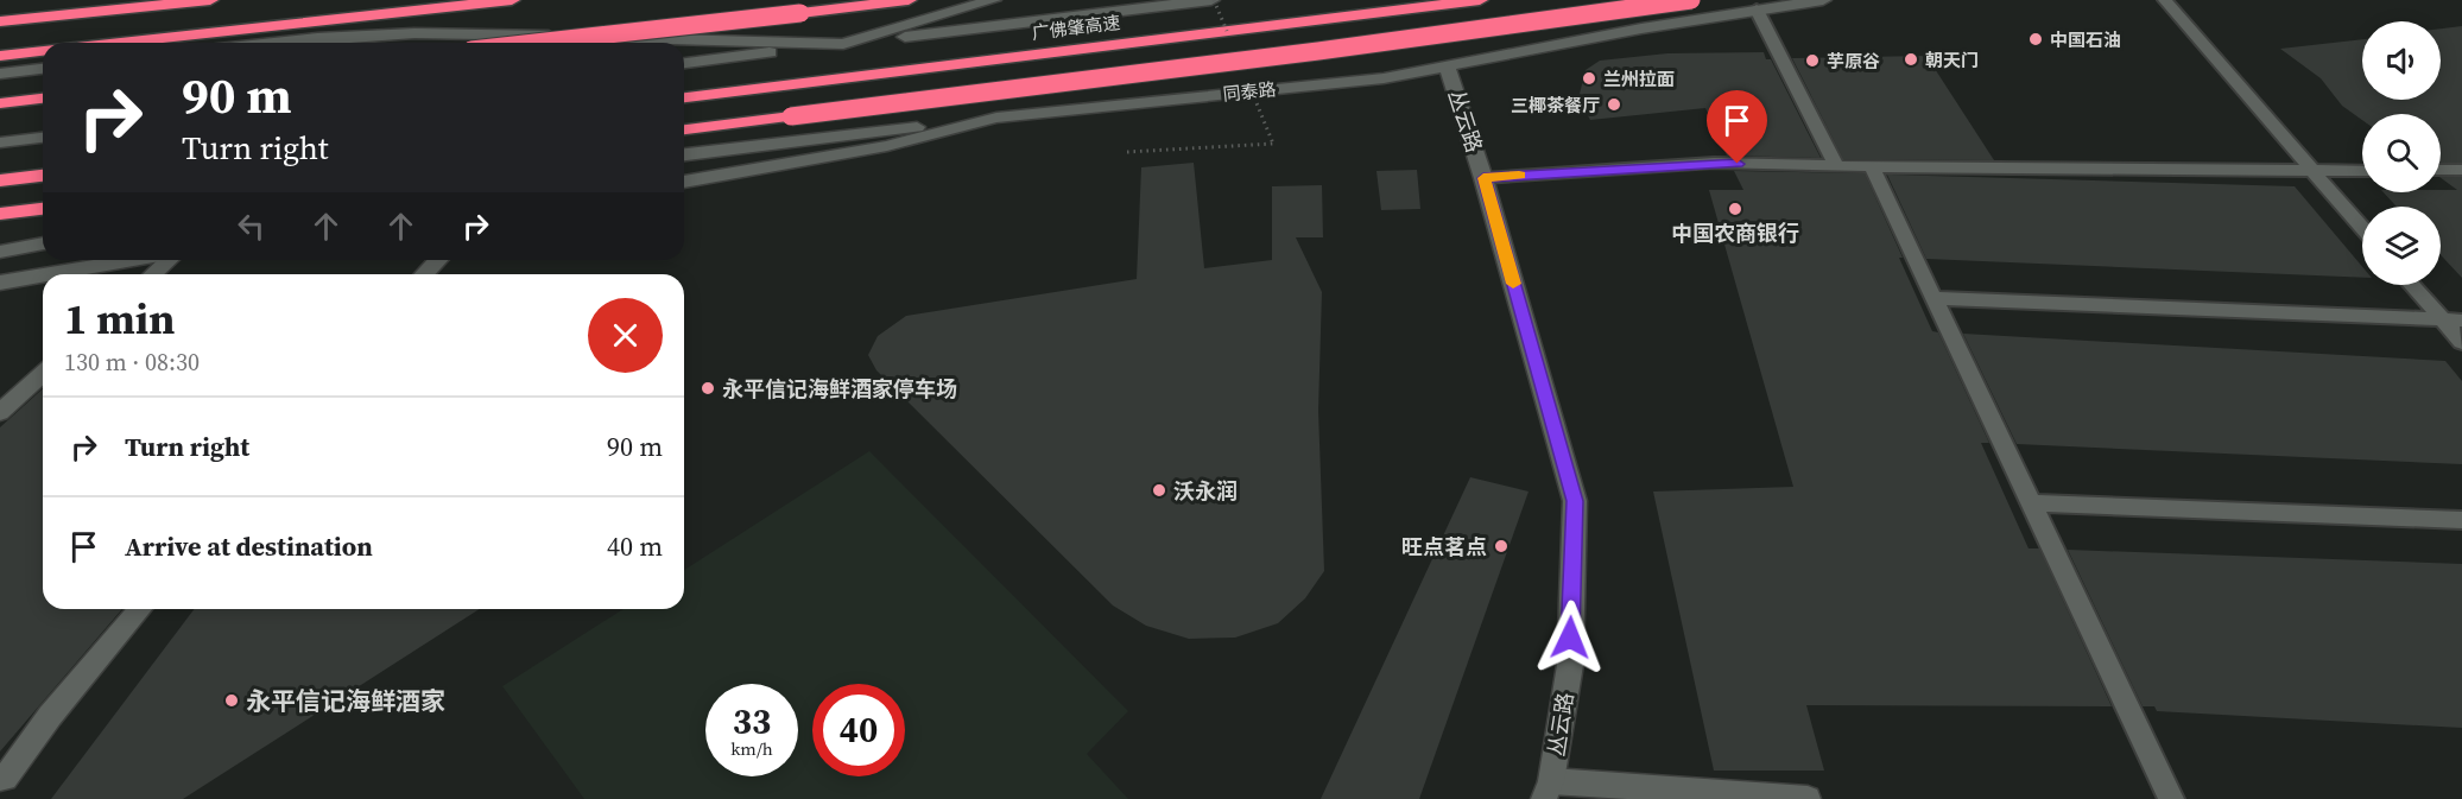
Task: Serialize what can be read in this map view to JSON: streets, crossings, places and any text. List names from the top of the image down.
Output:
{
  "streets": {
    "highway": ["广佛肇高速"],
    "main road": ["同泰路", "丛云路"]
  },
  "crossings": [
    ["同泰路", "丛云路"]
  ],
  "places": [
    "中国石油",
    "朝天门",
    "芋原谷",
    "兰州拉面",
    "三椰茶餐厅",
    "中国农商银行",
    "永平信记海鲜酒家停车场",
    "沃永润",
    "旺点茗点",
    "永平信记海鲜酒家"
  ],
  "page": {
    "turn": ["90 m", "Turn right"],
    "heading": ["1 min", "130 m · 08:30"],
    "list": [
      {
        "name": "Turn right",
        "value": "90 m"
      },
      {
        "name": "Arrive at destination",
        "value": "40 m"
      }
    ],
    "speed": "33 km/h",
    "limit": "40"
  }
}
